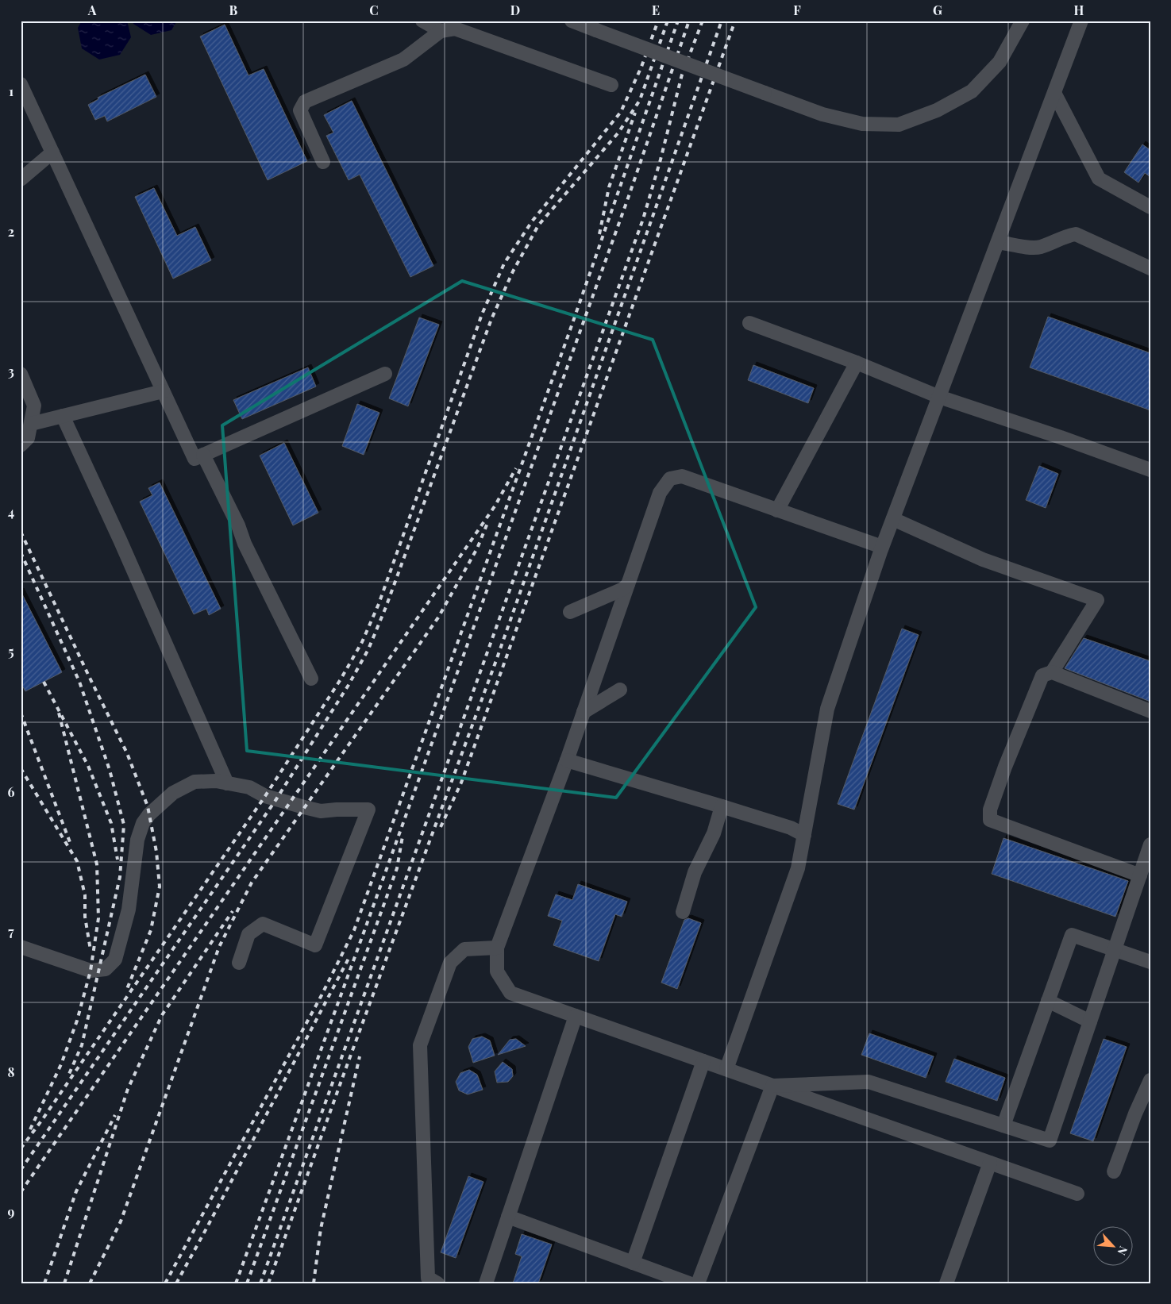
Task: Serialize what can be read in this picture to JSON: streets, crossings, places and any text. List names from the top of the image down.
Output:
{
  "north": "bottom right",
  "grid": {
    "columns": [
      "A",
      "B",
      "C",
      "D",
      "E",
      "F",
      "G",
      "H"
    ],
    "rows": [
      "1",
      "2",
      "3",
      "4",
      "5",
      "6",
      "7",
      "8",
      "9"
    ]
  }
}
